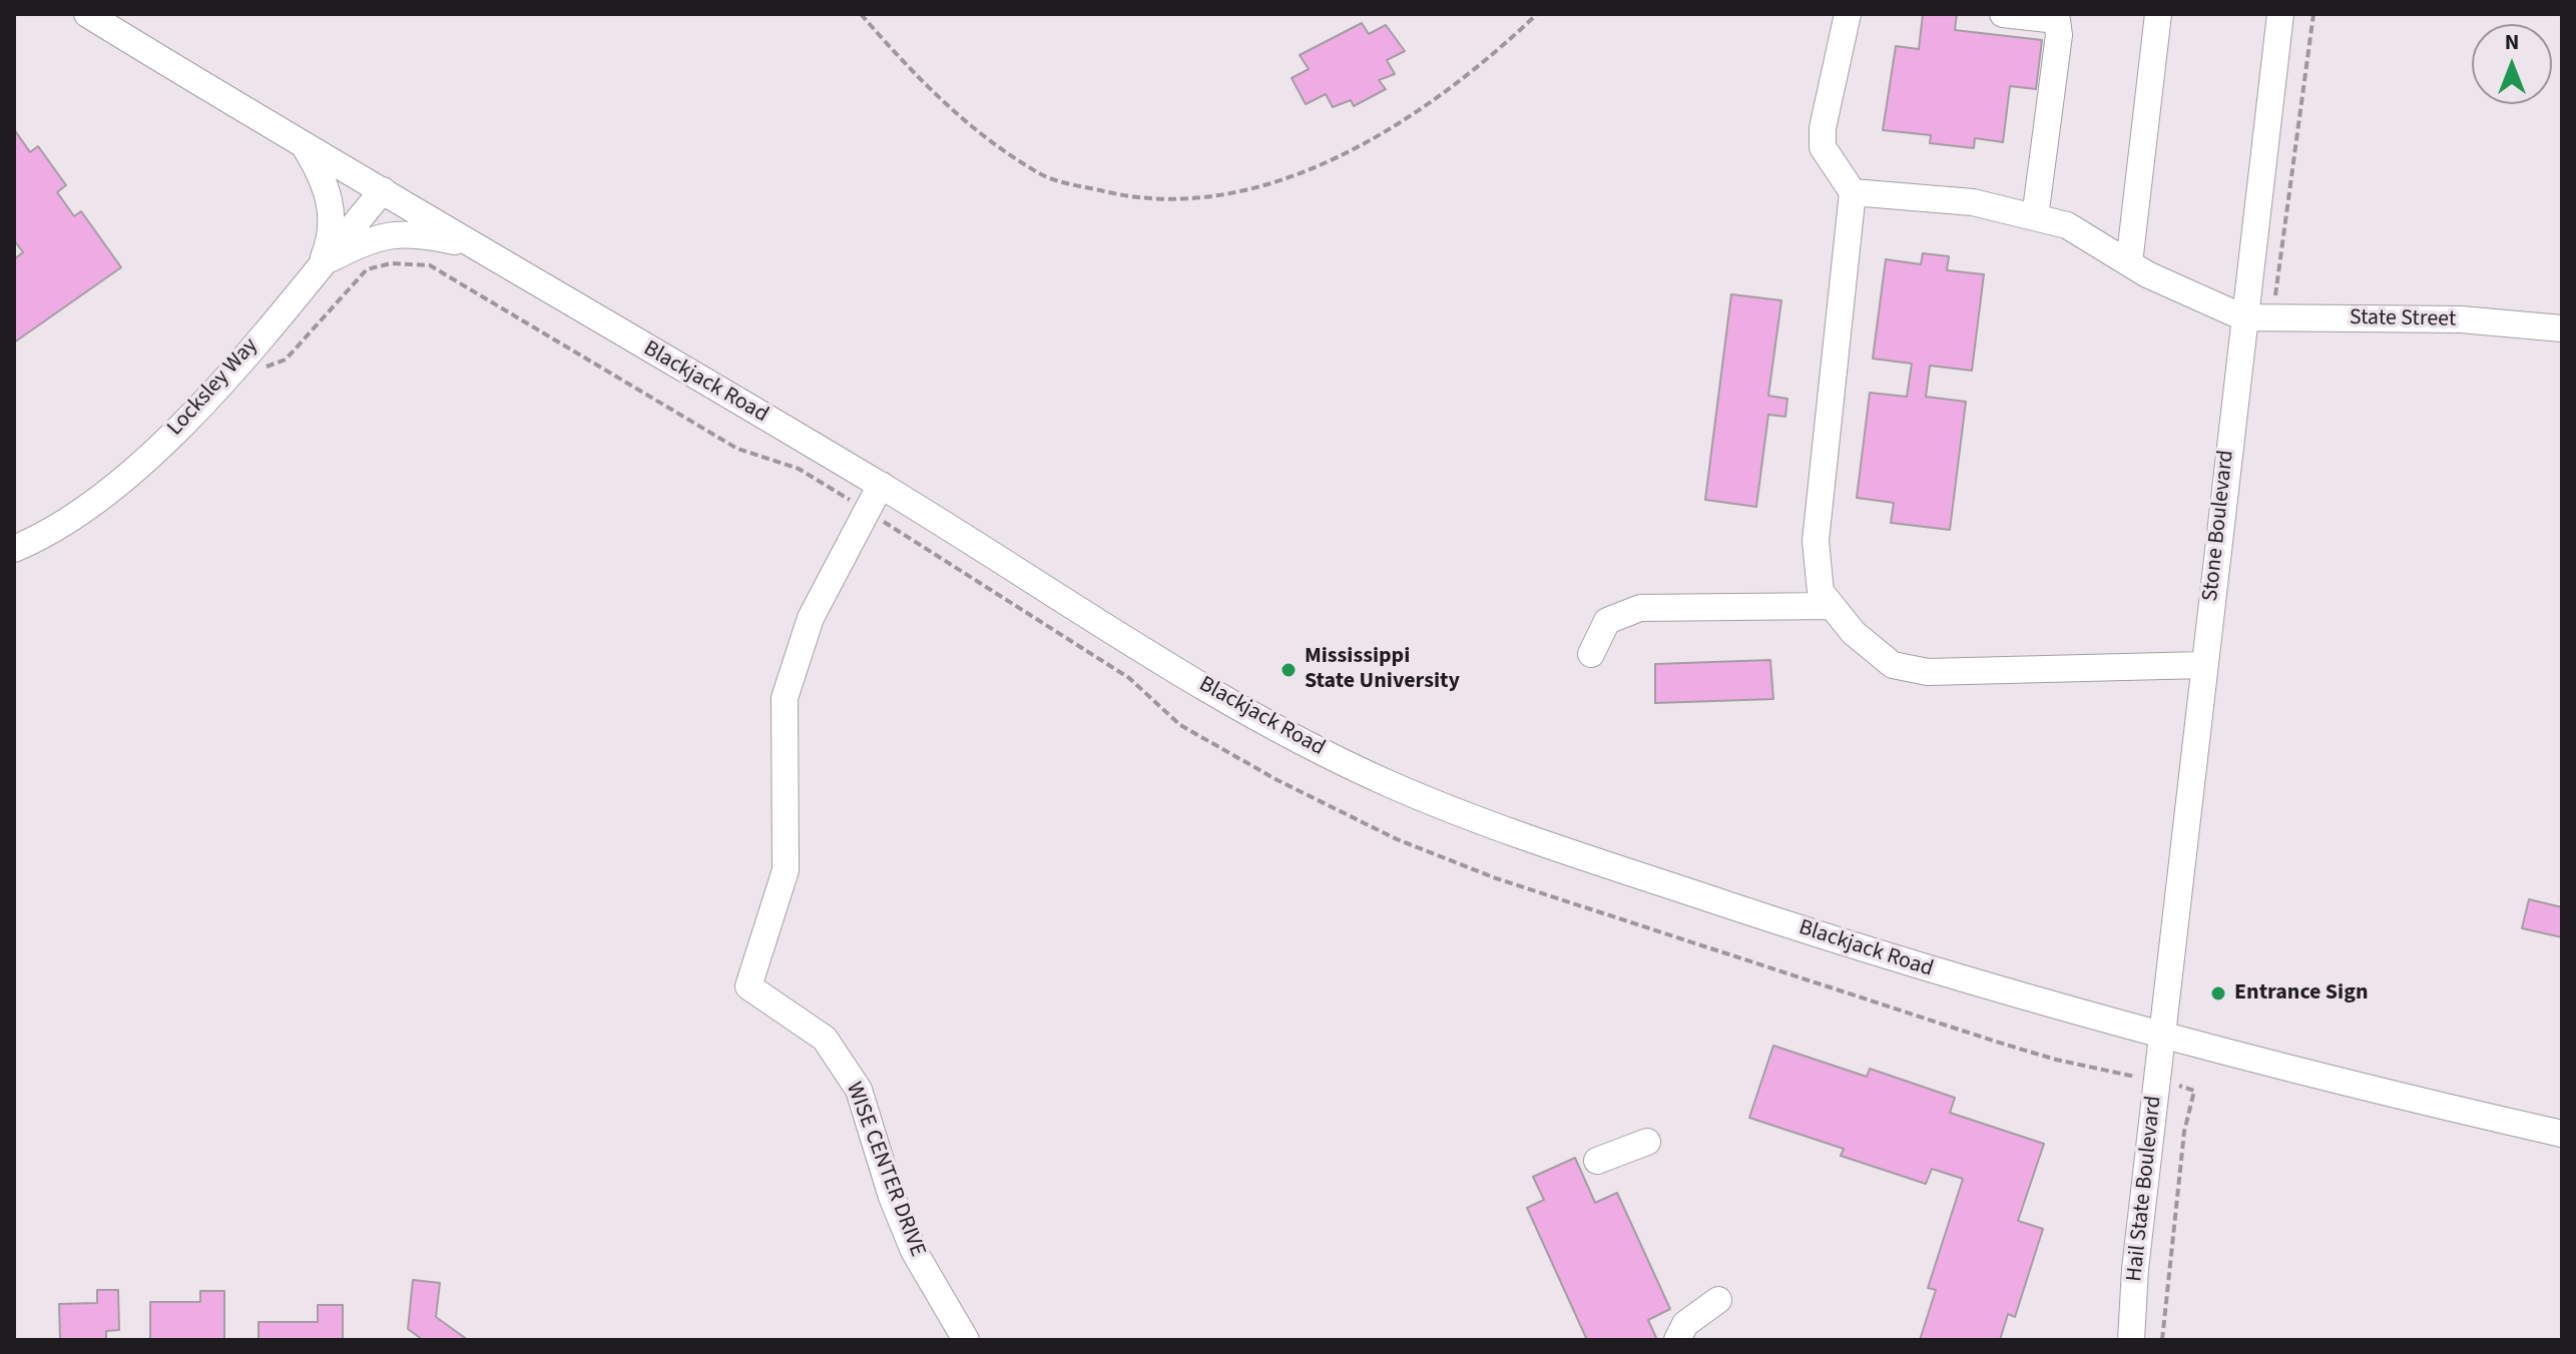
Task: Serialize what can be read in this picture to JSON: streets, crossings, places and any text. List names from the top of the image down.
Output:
{
  "streets": {
    "street": [
      "State Street",
      "Blackjack Road",
      "Locksley Way",
      "Stone Boulevard",
      "WISE CENTER DRIVE",
      "Hail State Boulevard"
    ]
  },
  "crossings": [
    ["State Street", "Stone Boulevard"],
    ["Blackjack Road", "Locksley Way"],
    ["Blackjack Road", "Stone Boulevard"],
    ["Blackjack Road", "WISE CENTER DRIVE"],
    ["Blackjack Road", "Hail State Boulevard"],
    ["Stone Boulevard", "Hail State Boulevard"]
  ],
  "places": ["Mississippi State University", "Entrance Sign"],
  "north": "top"
}
